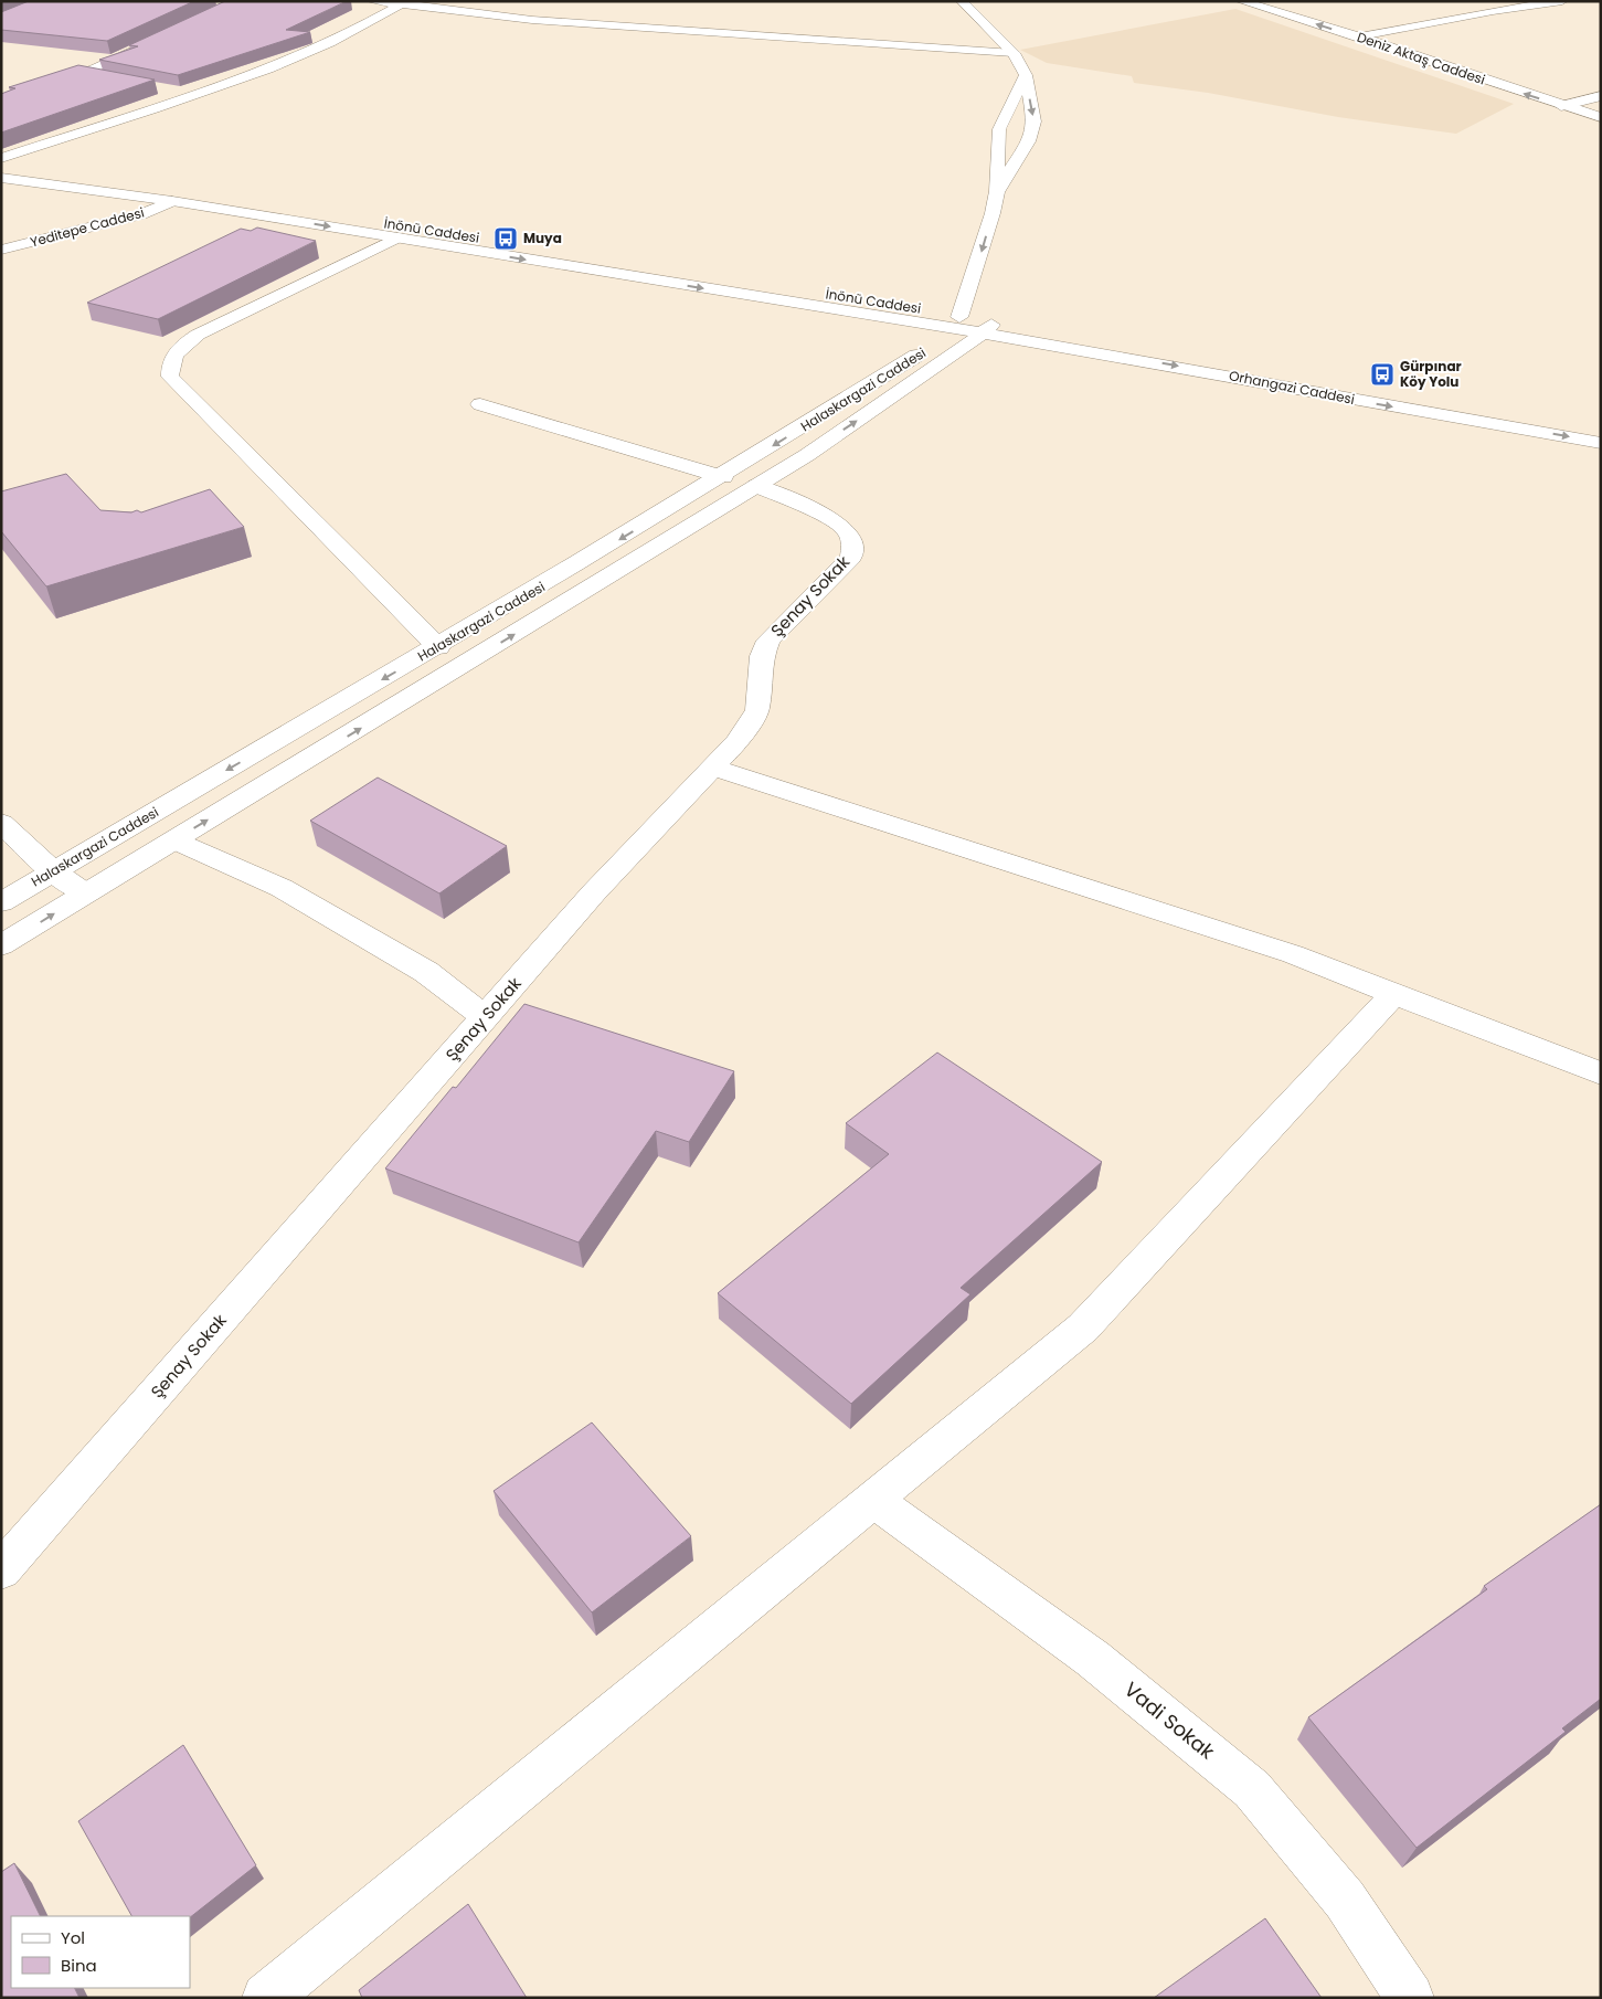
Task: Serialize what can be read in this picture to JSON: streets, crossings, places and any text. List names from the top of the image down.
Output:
{
  "streets": {
    "street": [
      "Deniz Aktaş Caddesi",
      "Yeditepe Caddesi",
      "İnönü Caddesi",
      "Orhangazi Caddesi",
      "Halaskargazi Caddesi",
      "Şenay Sokak",
      "Vadi Sokak"
    ]
  },
  "crossings": [
    ["İnönü Caddesi", "Orhangazi Caddesi"],
    ["İnönü Caddesi", "Halaskargazi Caddesi"],
    ["Orhangazi Caddesi", "Halaskargazi Caddesi"]
  ],
  "one_way": ["Deniz Aktaş Caddesi"],
  "places": {
    "bus stop": ["Muya", "Gürpınar Köy Yolu"]
  },
  "legend": ["Yol", "Bina"]
}
